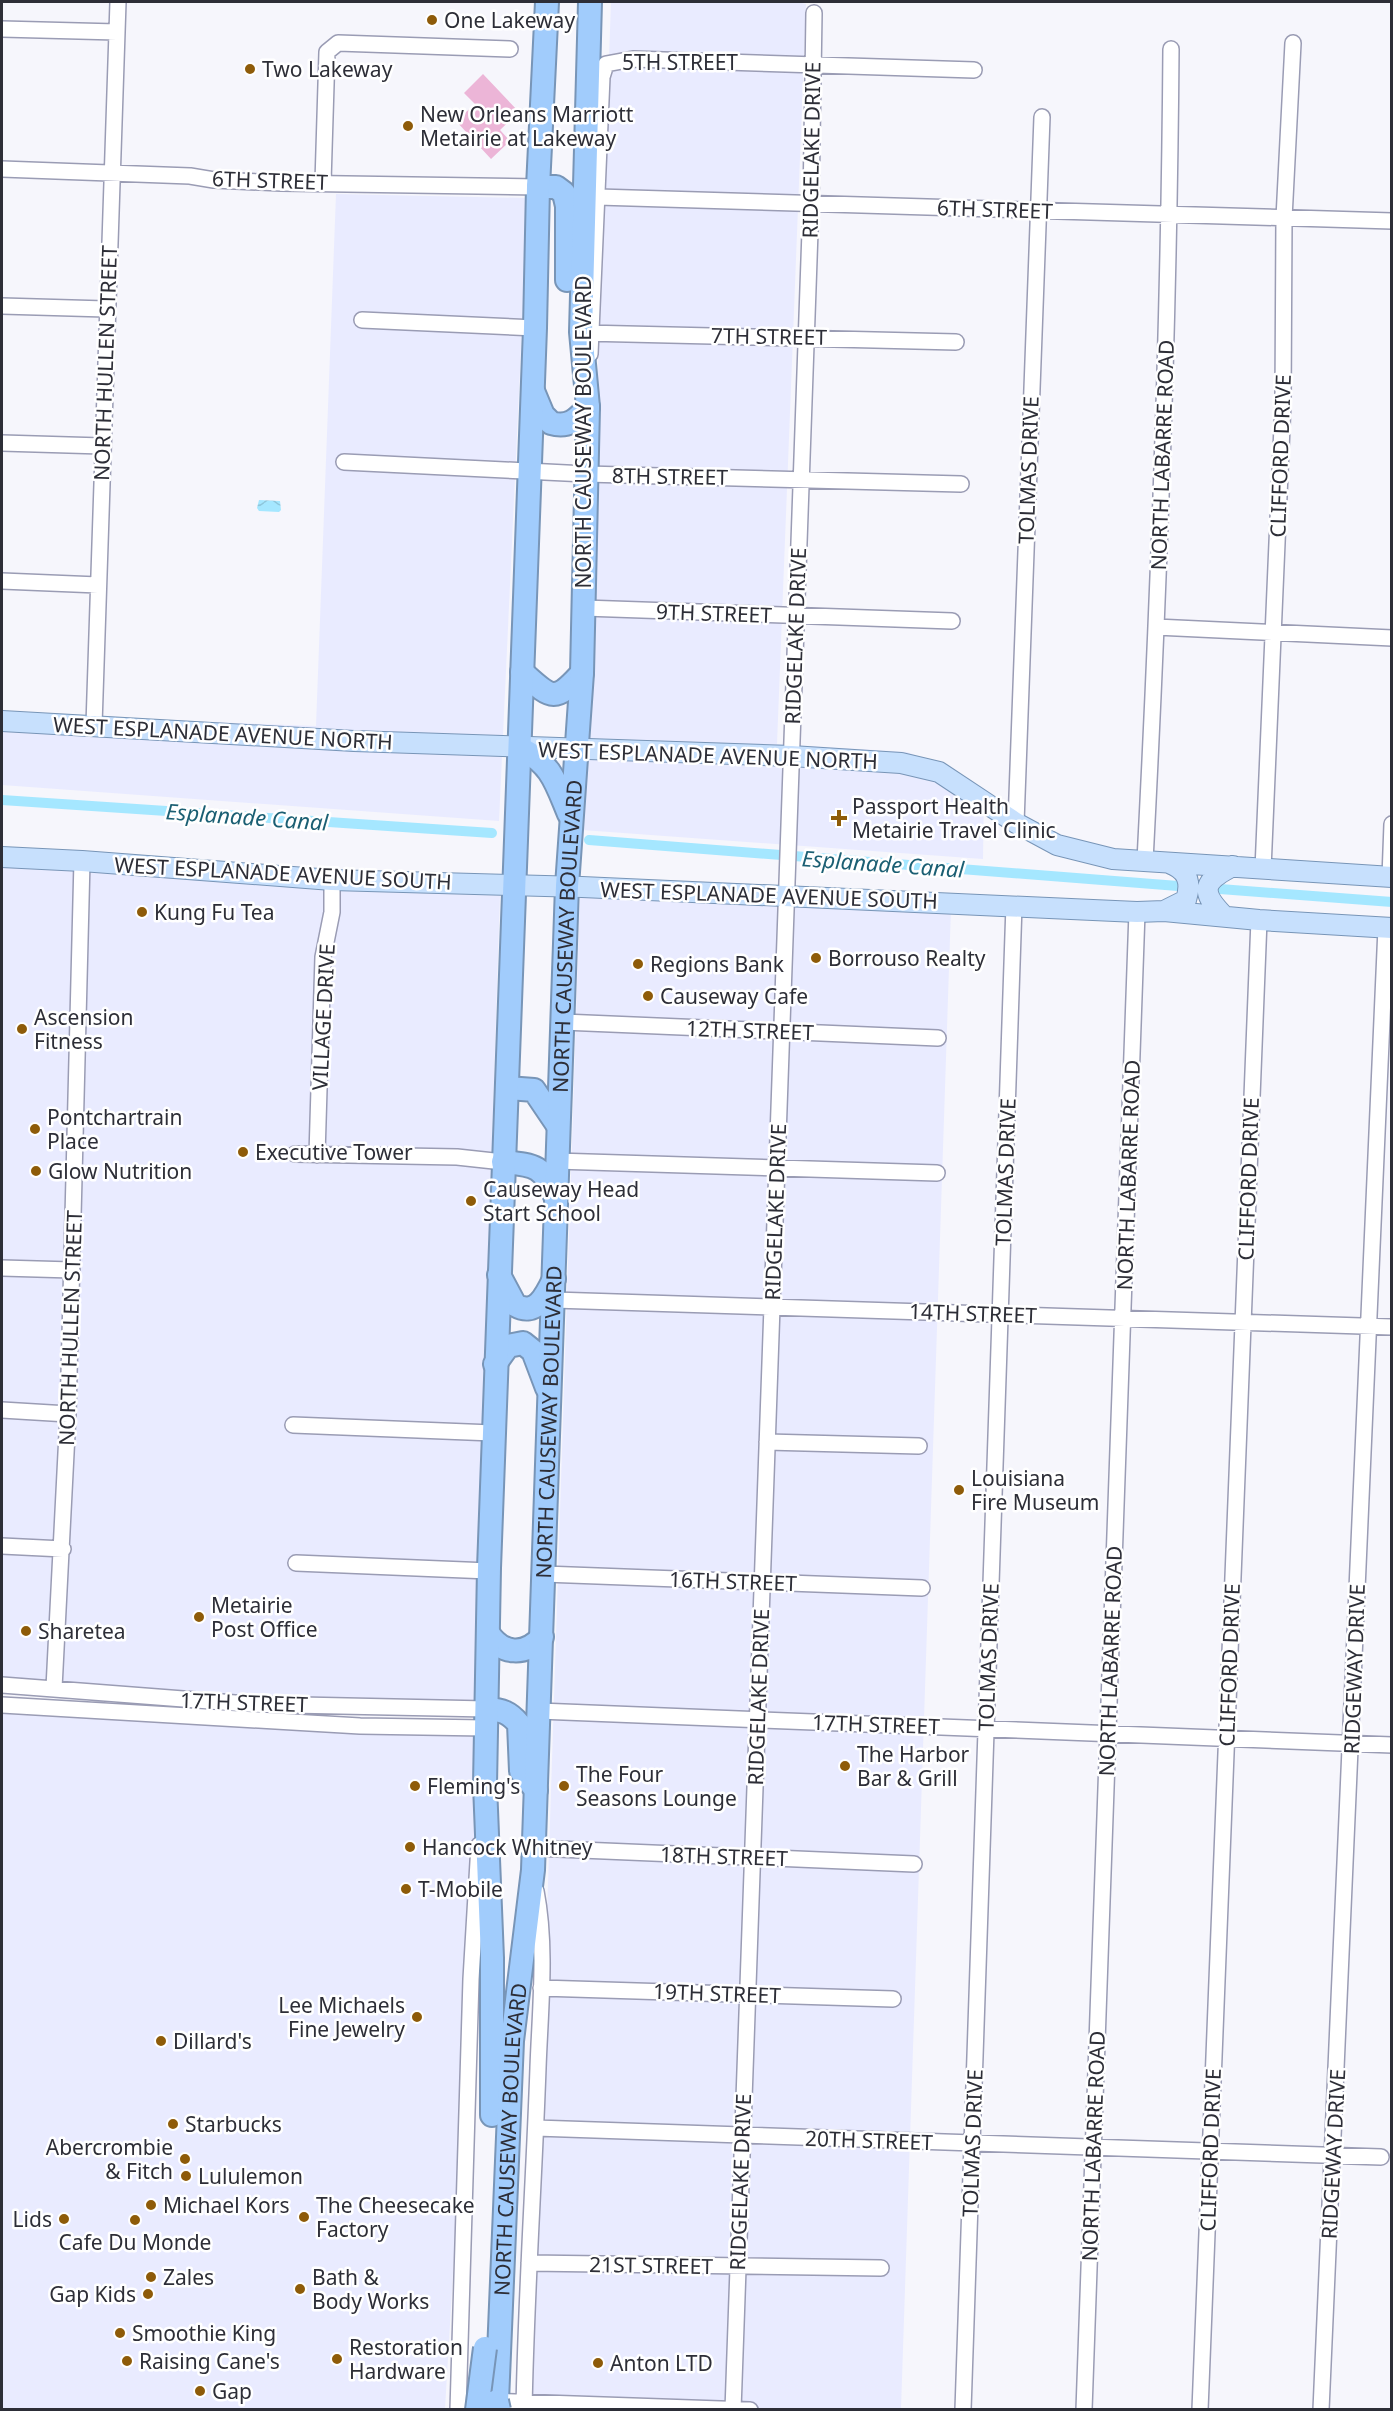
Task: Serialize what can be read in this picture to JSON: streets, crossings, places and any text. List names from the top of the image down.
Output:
{
  "streets": {
    "highway": ["NORTH CAUSEWAY BOULEVARD"],
    "main road": ["WEST ESPLANADE AVENUE NORTH", "WEST ESPLANADE AVENUE SOUTH"],
    "street": [
      "5TH STREET",
      "RIDGELAKE DRIVE",
      "6TH STREET",
      "7TH STREET",
      "NORTH HULLEN STREET",
      "NORTH LABARRE ROAD",
      "CLIFFORD DRIVE",
      "TOLMAS DRIVE",
      "8TH STREET",
      "9TH STREET",
      "VILLAGE DRIVE",
      "12TH STREET",
      "14TH STREET",
      "16TH STREET",
      "RIDGEWAY DRIVE",
      "17TH STREET",
      "18TH STREET",
      "19TH STREET",
      "20TH STREET",
      "21ST STREET"
    ]
  },
  "crossings": [
    ["5TH STREET", "RIDGELAKE DRIVE"],
    ["5TH STREET", "6TH STREET"],
    ["5TH STREET", "7TH STREET"],
    ["5TH STREET", "NORTH CAUSEWAY BOULEVARD"],
    ["RIDGELAKE DRIVE", "6TH STREET"],
    ["RIDGELAKE DRIVE", "7TH STREET"],
    ["RIDGELAKE DRIVE", "8TH STREET"],
    ["RIDGELAKE DRIVE", "9TH STREET"],
    ["RIDGELAKE DRIVE", "WEST ESPLANADE AVENUE NORTH"],
    ["RIDGELAKE DRIVE", "WEST ESPLANADE AVENUE SOUTH"],
    ["RIDGELAKE DRIVE", "12TH STREET"],
    ["RIDGELAKE DRIVE", "14TH STREET"],
    ["RIDGELAKE DRIVE", "16TH STREET"],
    ["RIDGELAKE DRIVE", "17TH STREET"],
    ["RIDGELAKE DRIVE", "18TH STREET"],
    ["RIDGELAKE DRIVE", "19TH STREET"],
    ["RIDGELAKE DRIVE", "20TH STREET"],
    ["RIDGELAKE DRIVE", "21ST STREET"],
    ["6TH STREET", "NORTH HULLEN STREET"],
    ["6TH STREET", "NORTH CAUSEWAY BOULEVARD"],
    ["6TH STREET", "NORTH LABARRE ROAD"],
    ["6TH STREET", "CLIFFORD DRIVE"],
    ["6TH STREET", "TOLMAS DRIVE"],
    ["7TH STREET", "NORTH CAUSEWAY BOULEVARD"],
    ["NORTH HULLEN STREET", "WEST ESPLANADE AVENUE NORTH"],
    ["NORTH HULLEN STREET", "WEST ESPLANADE AVENUE SOUTH"],
    ["NORTH HULLEN STREET", "17TH STREET"],
    ["NORTH CAUSEWAY BOULEVARD", "8TH STREET"],
    ["NORTH CAUSEWAY BOULEVARD", "9TH STREET"],
    ["NORTH CAUSEWAY BOULEVARD", "WEST ESPLANADE AVENUE NORTH"],
    ["NORTH CAUSEWAY BOULEVARD", "WEST ESPLANADE AVENUE SOUTH"],
    ["NORTH CAUSEWAY BOULEVARD", "12TH STREET"],
    ["NORTH CAUSEWAY BOULEVARD", "14TH STREET"],
    ["NORTH CAUSEWAY BOULEVARD", "16TH STREET"],
    ["NORTH CAUSEWAY BOULEVARD", "17TH STREET"],
    ["NORTH CAUSEWAY BOULEVARD", "18TH STREET"],
    ["NORTH CAUSEWAY BOULEVARD", "19TH STREET"],
    ["NORTH CAUSEWAY BOULEVARD", "20TH STREET"],
    ["NORTH CAUSEWAY BOULEVARD", "21ST STREET"],
    ["NORTH LABARRE ROAD", "WEST ESPLANADE AVENUE NORTH"],
    ["NORTH LABARRE ROAD", "WEST ESPLANADE AVENUE SOUTH"],
    ["NORTH LABARRE ROAD", "14TH STREET"],
    ["NORTH LABARRE ROAD", "17TH STREET"],
    ["NORTH LABARRE ROAD", "20TH STREET"],
    ["CLIFFORD DRIVE", "WEST ESPLANADE AVENUE NORTH"],
    ["CLIFFORD DRIVE", "WEST ESPLANADE AVENUE SOUTH"],
    ["CLIFFORD DRIVE", "14TH STREET"],
    ["CLIFFORD DRIVE", "17TH STREET"],
    ["CLIFFORD DRIVE", "20TH STREET"],
    ["TOLMAS DRIVE", "WEST ESPLANADE AVENUE NORTH"],
    ["TOLMAS DRIVE", "WEST ESPLANADE AVENUE SOUTH"],
    ["TOLMAS DRIVE", "14TH STREET"],
    ["TOLMAS DRIVE", "17TH STREET"],
    ["TOLMAS DRIVE", "20TH STREET"],
    ["WEST ESPLANADE AVENUE SOUTH", "VILLAGE DRIVE"],
    ["WEST ESPLANADE AVENUE SOUTH", "RIDGEWAY DRIVE"],
    ["14TH STREET", "RIDGEWAY DRIVE"],
    ["RIDGEWAY DRIVE", "17TH STREET"],
    ["RIDGEWAY DRIVE", "20TH STREET"]
  ],
  "water": ["Esplanade Canal"],
  "places": {
    "other": [
      "One Lakeway",
      "Two Lakeway",
      "New Orleans Marriott Metairie at Lakeway",
      "Kung Fu Tea",
      "Borrouso Realty",
      "Regions Bank",
      "Causeway Cafe",
      "Ascension Fitness",
      "Pontchartrain Place",
      "Executive Tower",
      "Glow Nutrition",
      "Causeway Head Start School",
      "Louisiana Fire Museum",
      "Metairie Post Office",
      "Sharetea",
      "The Harbor Bar & Grill",
      "Fleming's",
      "The Four Seasons Lounge",
      "Hancock Whitney",
      "T-Mobile",
      "Lee Michaels Fine Jewelry",
      "Dillard's",
      "Starbucks",
      "Abercrombie & Fitch",
      "Lululemon",
      "Michael Kors",
      "The Cheesecake Factory",
      "Lids",
      "Cafe Du Monde",
      "Zales",
      "Bath & Body Works",
      "Gap Kids",
      "Smoothie King",
      "Restoration Hardware",
      "Raising Cane's",
      "Anton LTD",
      "Gap"
    ],
    "health": ["Passport Health Metairie Travel Clinic"]
  }
}
